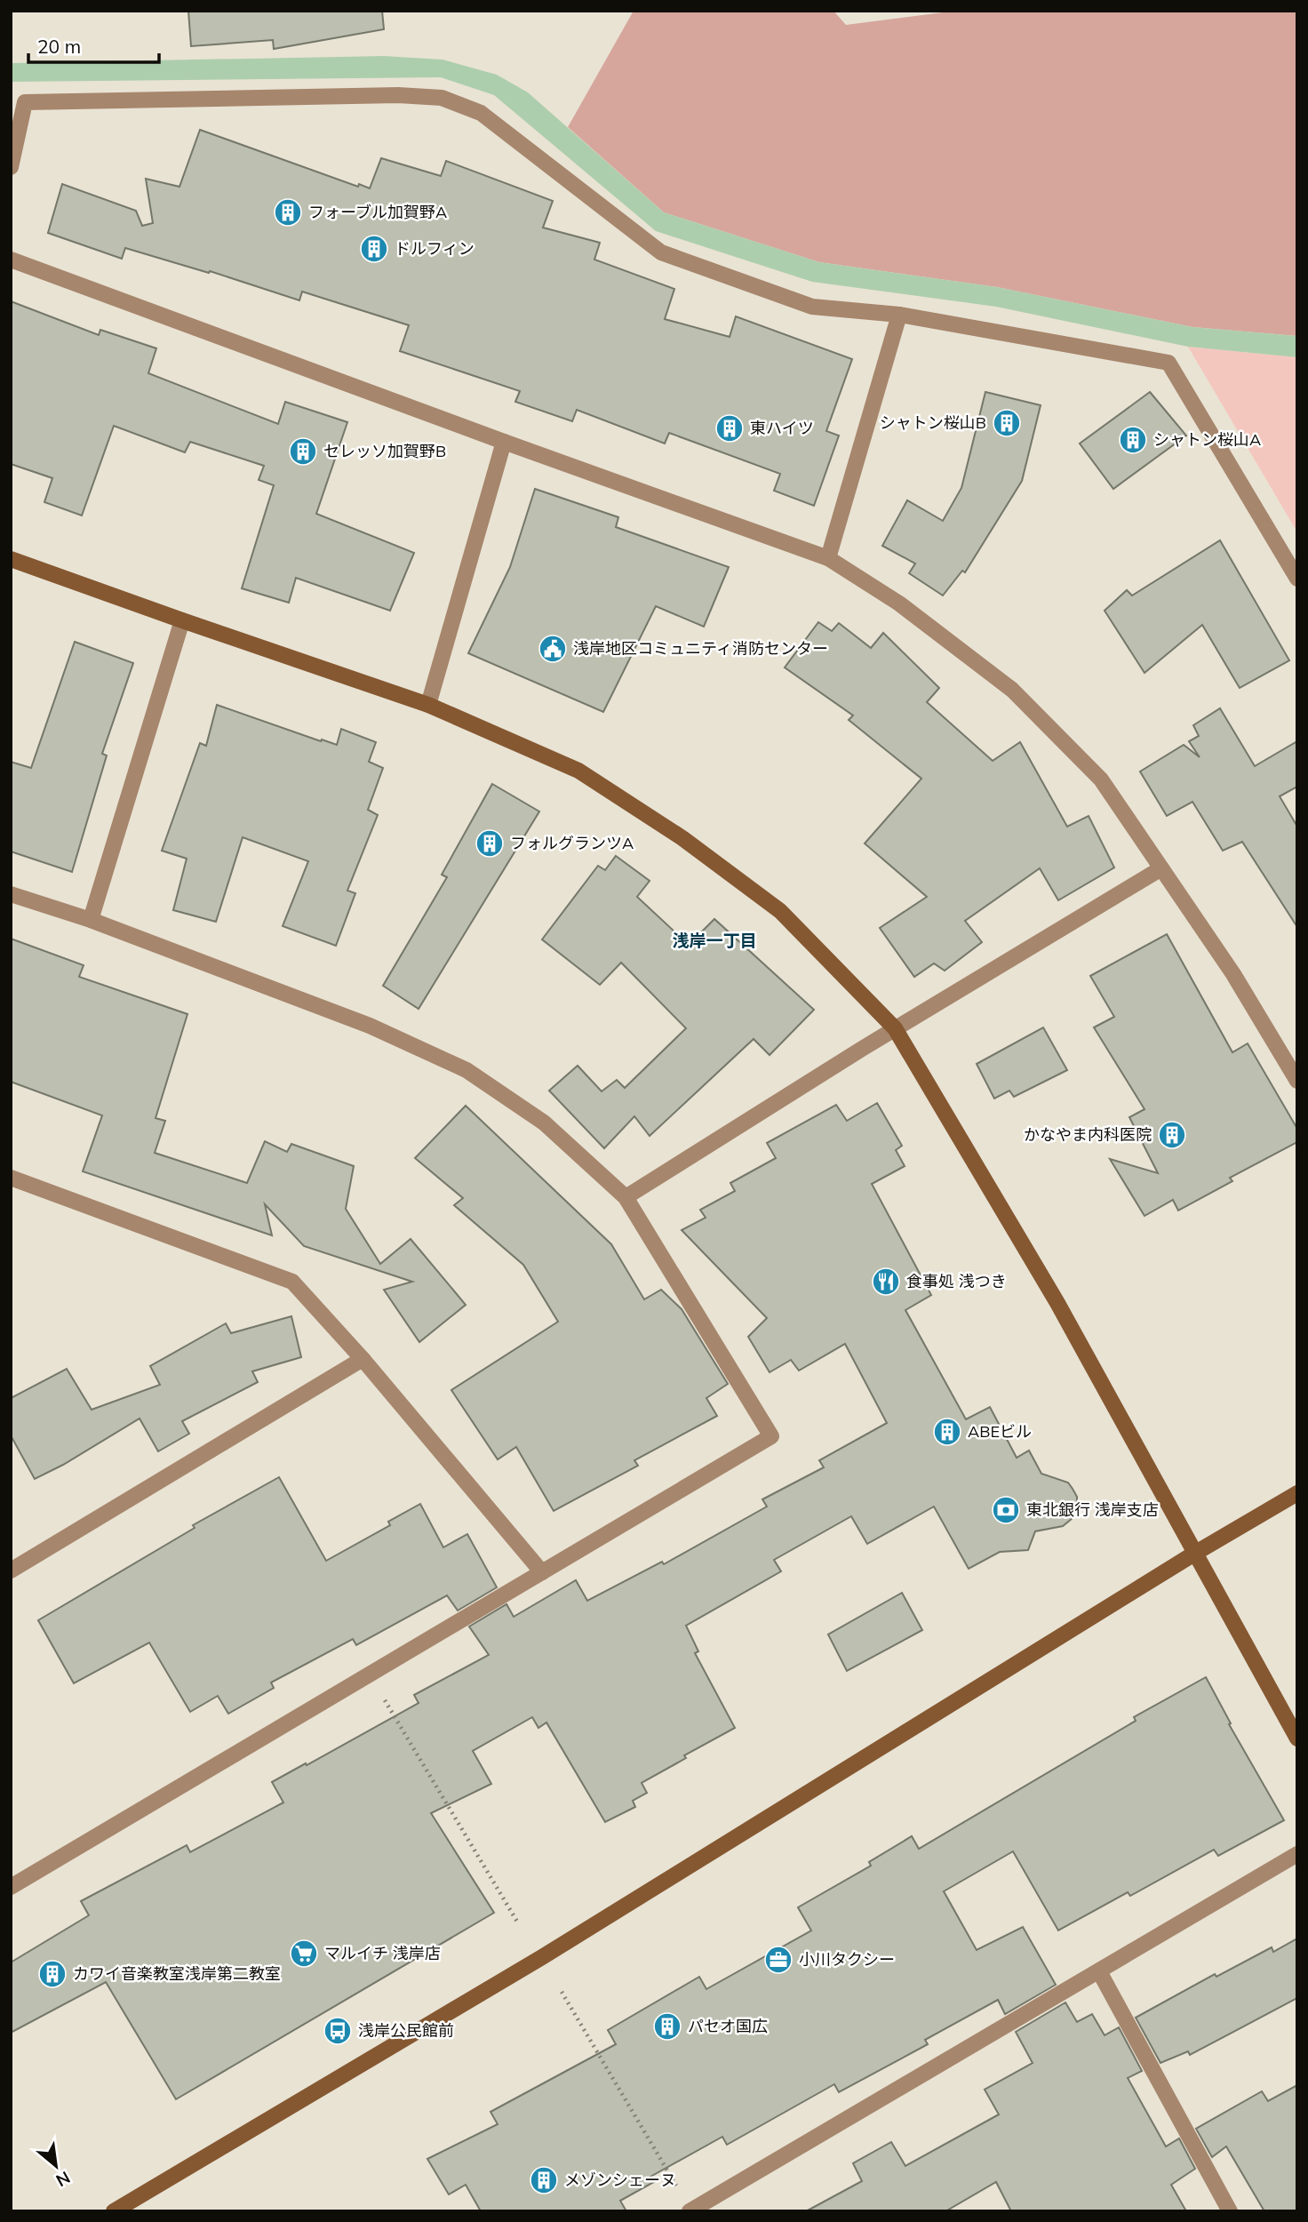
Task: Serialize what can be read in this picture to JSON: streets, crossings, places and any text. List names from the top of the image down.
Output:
{
  "districts": ["浅岸一丁目"],
  "places": {
    "building": [
      "フォーブル加賀野A",
      "ドルフィン",
      "シャトン桜山B",
      "東ハイツ",
      "シャトン桜山A",
      "セレッソ加賀野B",
      "フォルグランツA",
      "かなやま内科医院",
      "ABEビル",
      "カワイ音楽教室浅岸第二教室",
      "パセオ国広",
      "メゾンシェーヌ"
    ],
    "public building": ["浅岸地区コミュニティ消防センター"],
    "restaurant": ["食事処 浅つき"],
    "bank": ["東北銀行 浅岸支店"],
    "supermarket": ["マルイチ 浅岸店"],
    "office": ["小川タクシー"],
    "bus stop": ["浅岸公民館前"]
  },
  "scale_bar": "20 m",
  "north": "bottom right"
}
